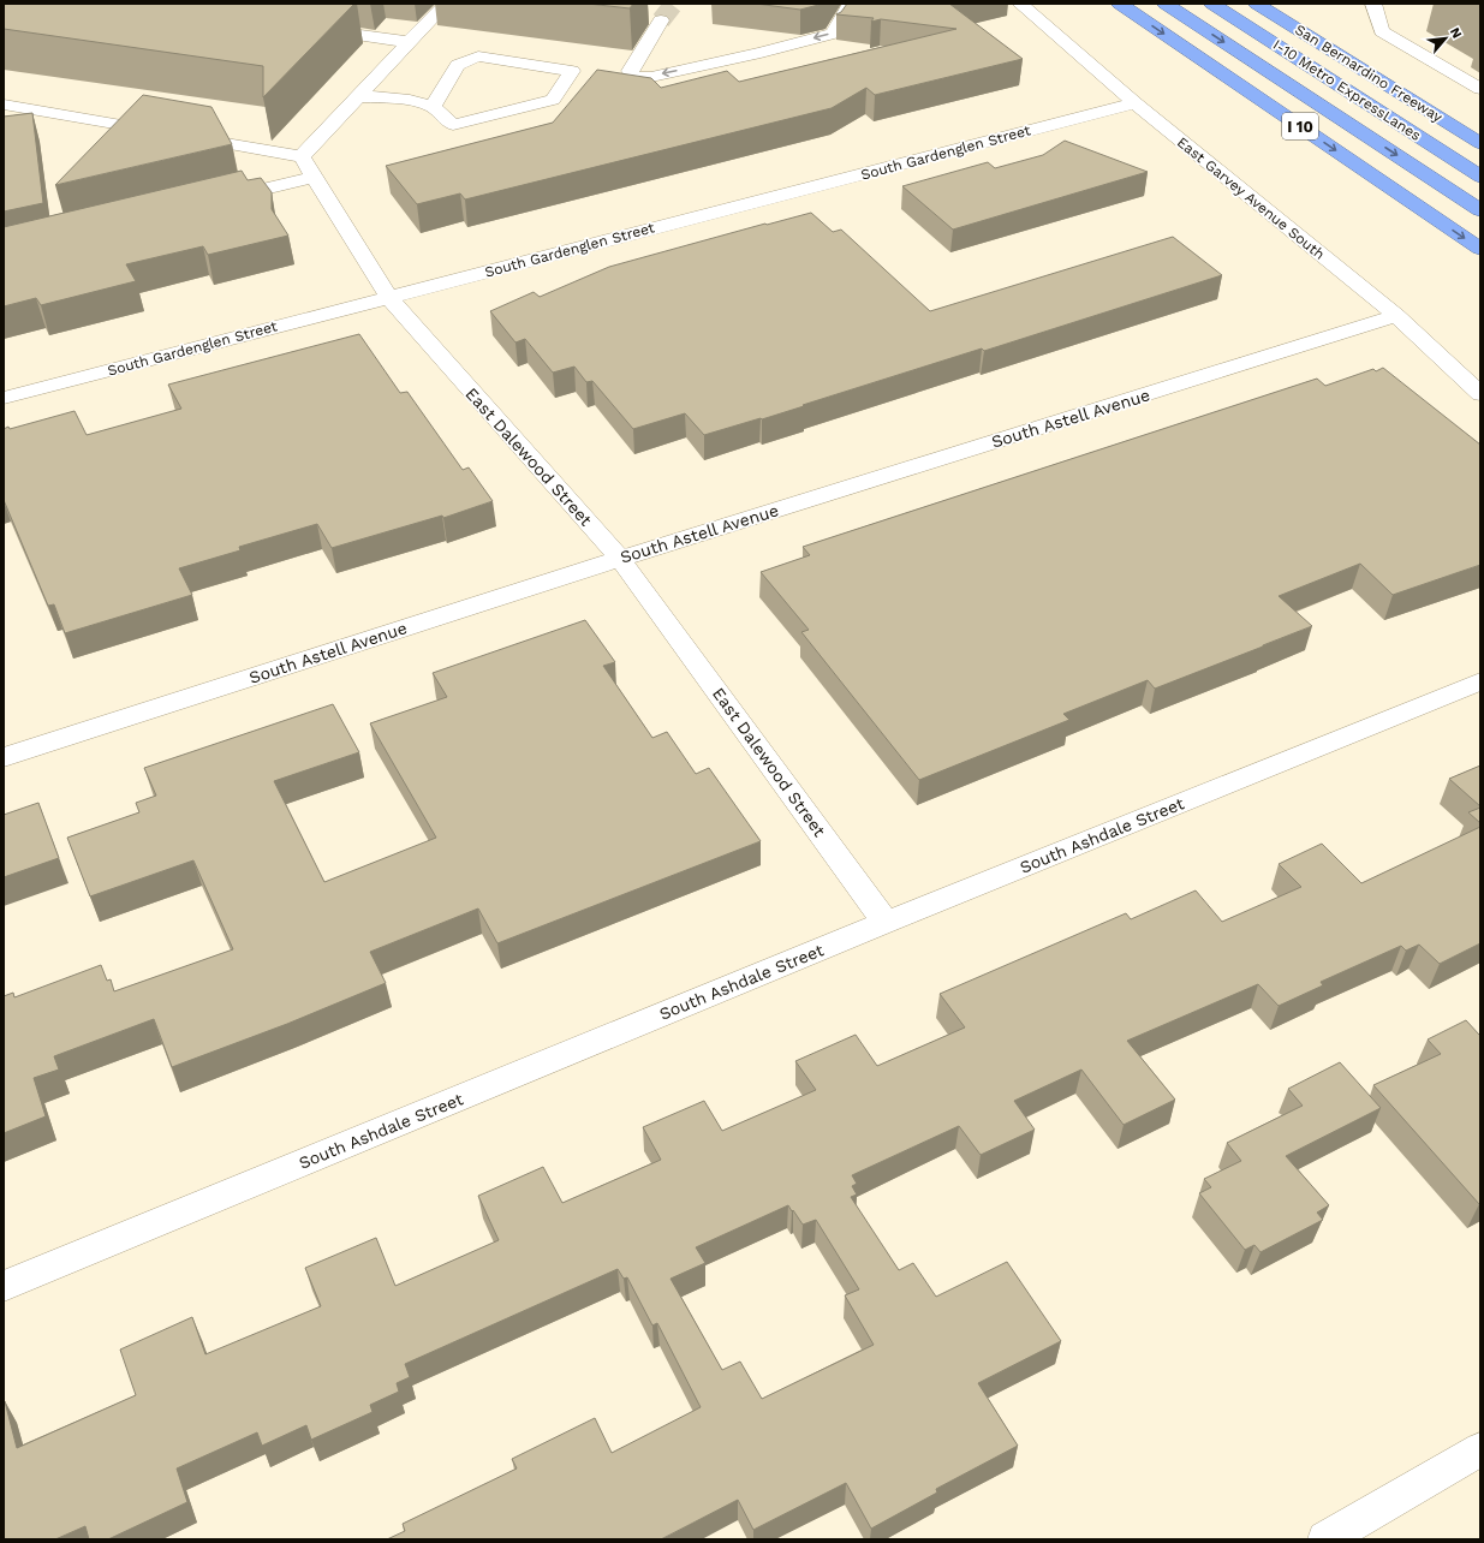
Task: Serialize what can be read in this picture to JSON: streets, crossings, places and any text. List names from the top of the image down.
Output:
{
  "streets": {
    "highway": ["San Bernardino Freeway", "I-10 Metro ExpressLanes", "I 10"],
    "street": [
      "South Gardenglen Street",
      "East Garvey Avenue South",
      "South Astell Avenue",
      "East Dalewood Street",
      "South Ashdale Street"
    ]
  },
  "crossings": [
    ["South Gardenglen Street", "East Garvey Avenue South"],
    ["South Gardenglen Street", "East Dalewood Street"],
    ["East Garvey Avenue South", "South Astell Avenue"],
    ["South Astell Avenue", "East Dalewood Street"],
    ["East Dalewood Street", "South Ashdale Street"]
  ],
  "north": "top right"
}
